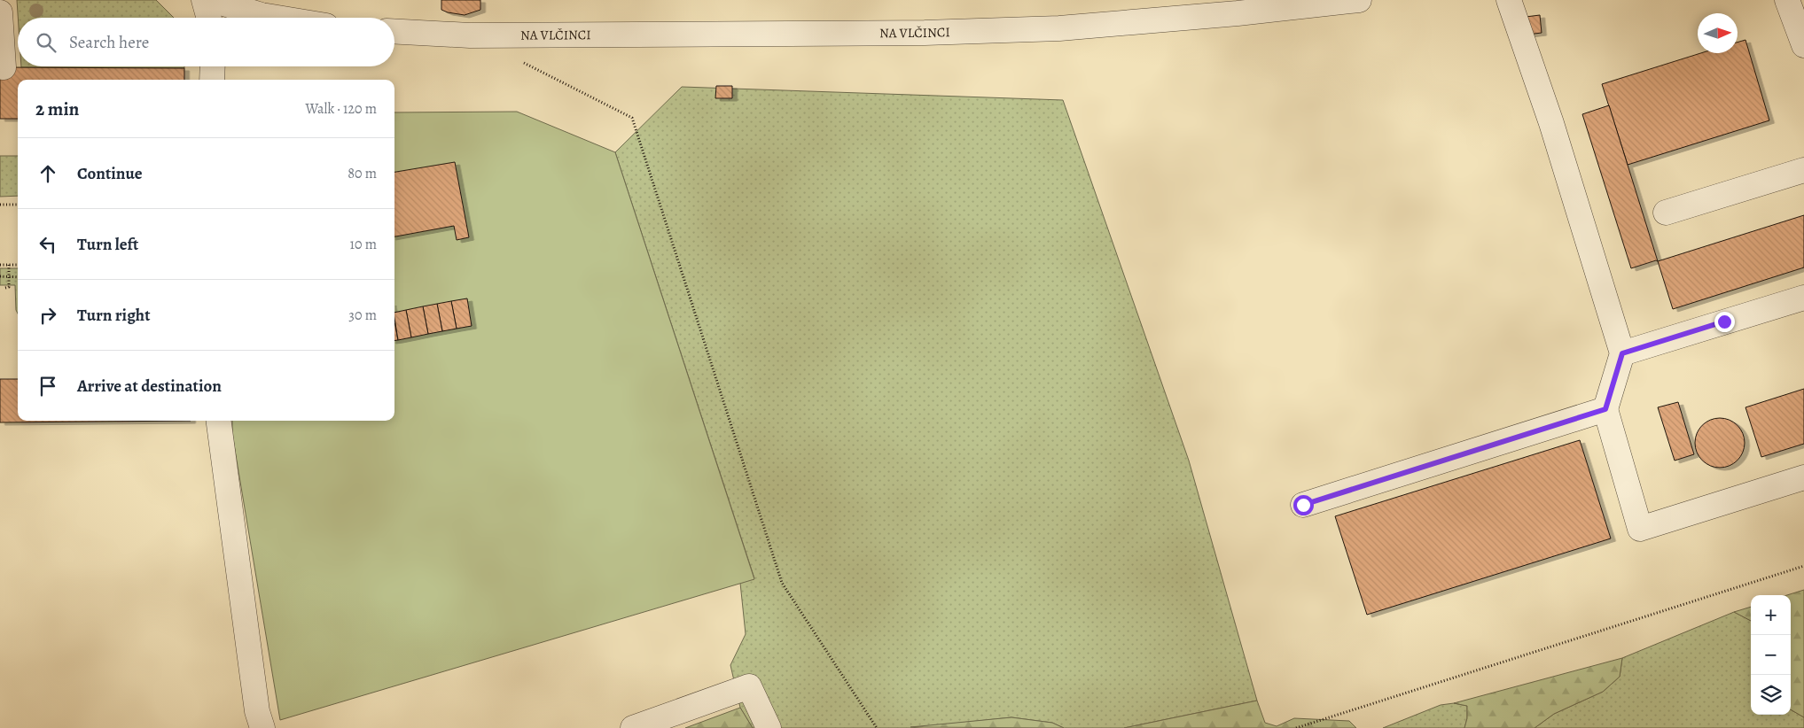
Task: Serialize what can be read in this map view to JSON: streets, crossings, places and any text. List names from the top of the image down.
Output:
{
  "streets": {
    "street": ["NA VLČINCI"]
  },
  "north": "right",
  "page": {
    "search": "Search here",
    "heading": ["2 min", "Walk · 120 m"],
    "list": [
      ["Continue", "80 m"],
      ["Turn left", "10 m"],
      ["Turn right", "30 m"],
      "Arrive at destination"
    ],
    "map_buttons": ["+", "−"]
  }
}
